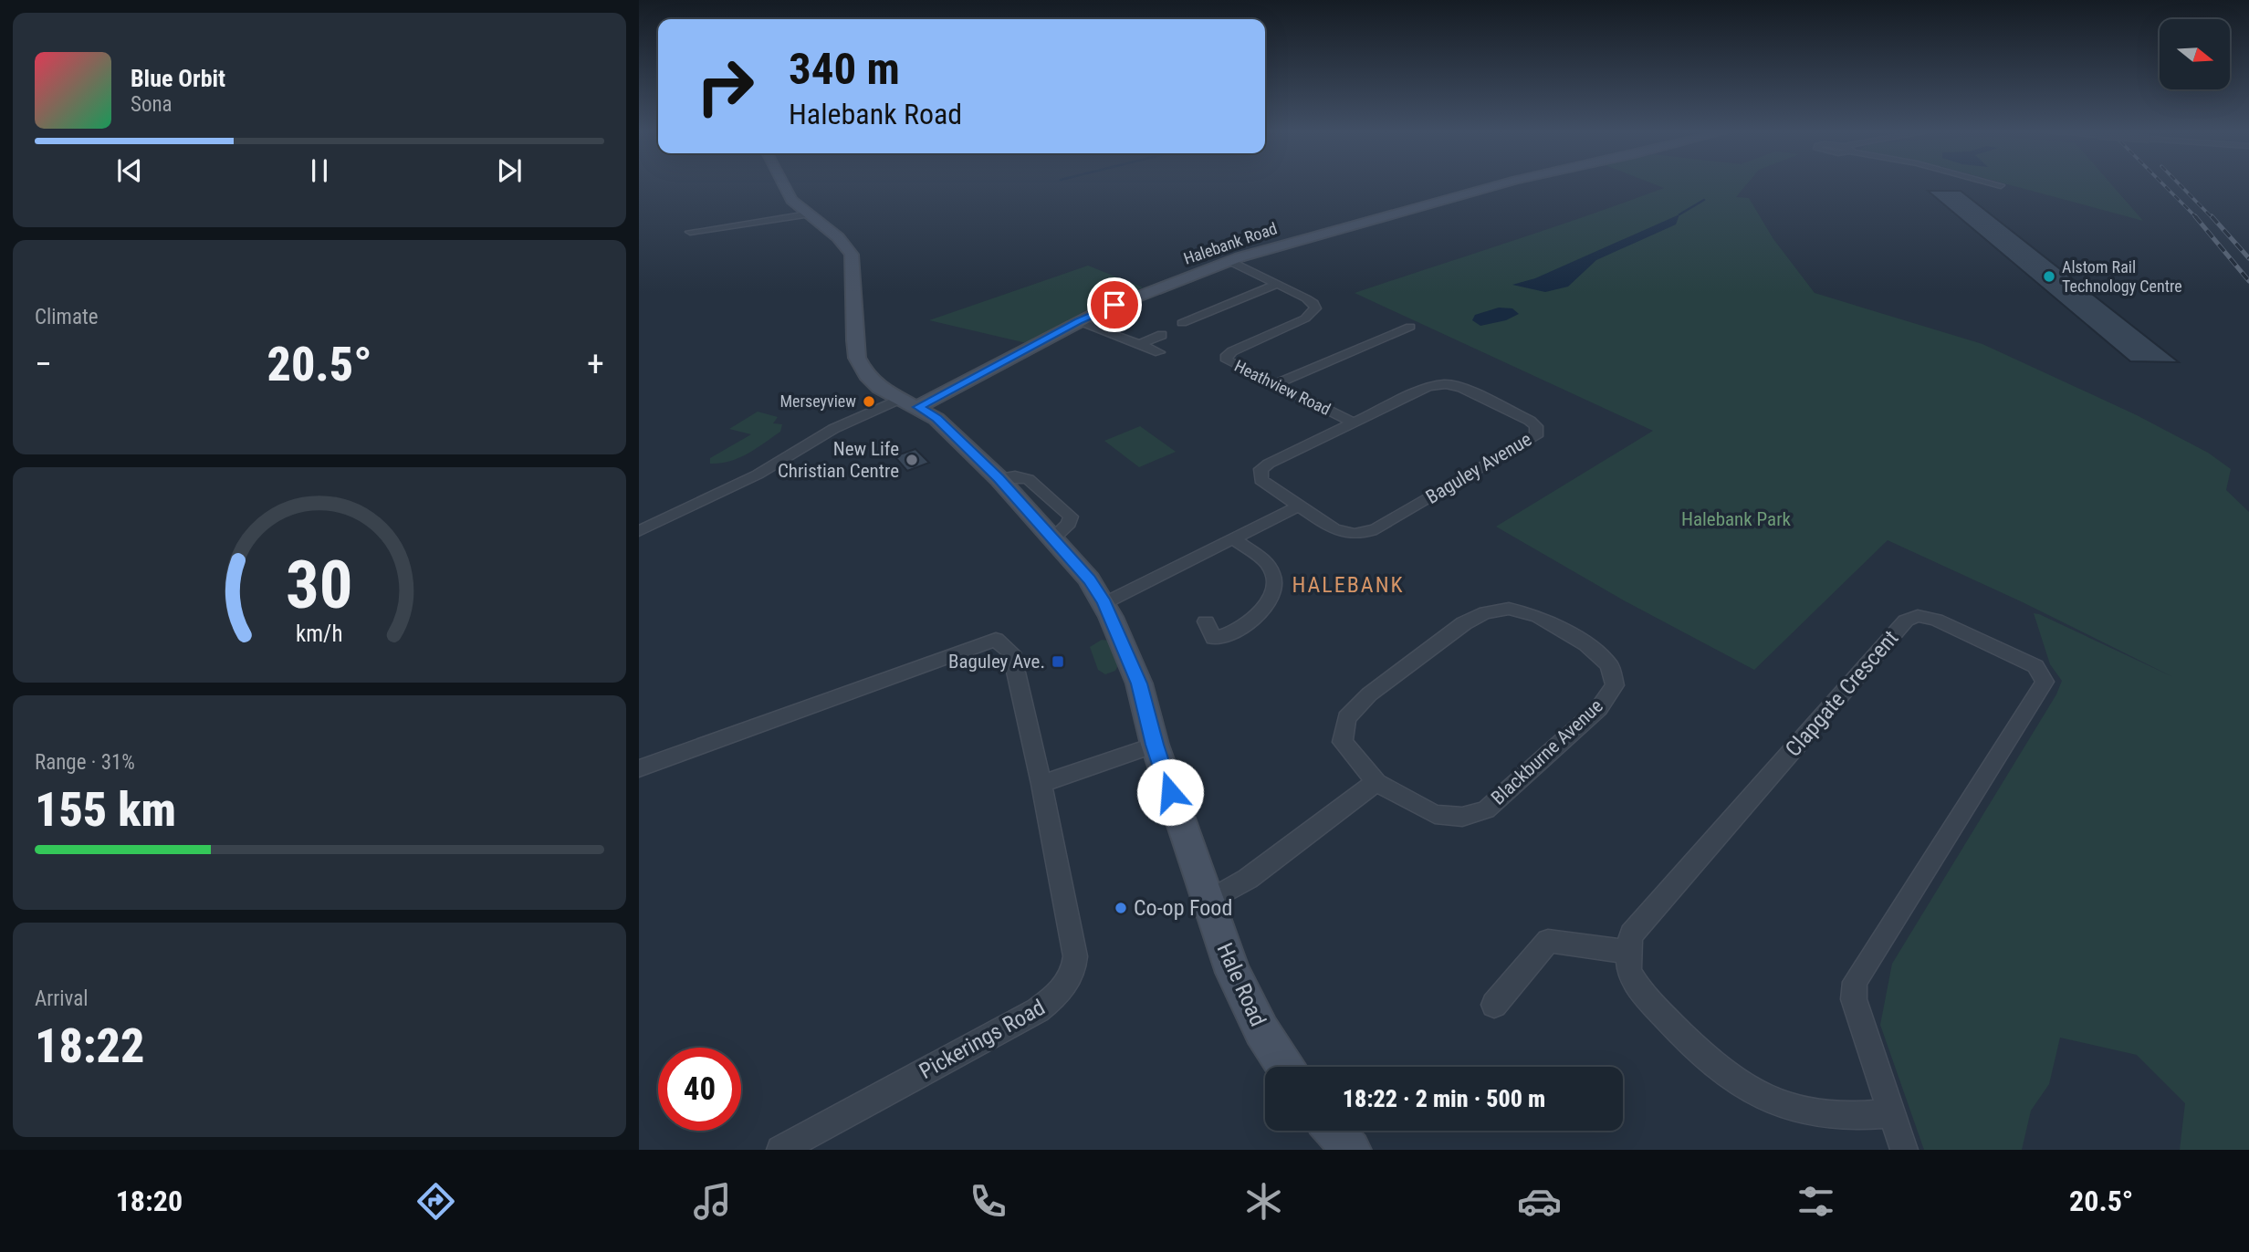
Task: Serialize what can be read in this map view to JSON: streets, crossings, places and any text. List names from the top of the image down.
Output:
{
  "streets": {
    "street": [
      "Halebank Road",
      "Heathview Road",
      "Baguley Avenue",
      "Clapgate Crescent",
      "Blackburne Avenue",
      "Hale Road",
      "Pickerings Road"
    ]
  },
  "crossings": [
    ["Halebank Road", "Heathview Road"],
    ["Halebank Road", "Hale Road"],
    ["Heathview Road", "Baguley Avenue"]
  ],
  "districts": ["HALEBANK"],
  "parks": ["Halebank Park"],
  "places": {
    "other": [
      "Alstom Rail Technology Centre",
      "Merseyview",
      "New Life Christian Centre",
      "Co-op Food"
    ],
    "transit": ["Baguley Ave."]
  },
  "north": "right",
  "page": {
    "turn": ["340 m", "Halebank Road"],
    "song": ["Blue Orbit", "Sona"],
    "tile": [
      "Climate",
      ["Range · 31%", "155 km"],
      ["Arrival", "18:22"]
    ],
    "heat": ["−", "20.5°", "+"],
    "limit": "40",
    "trip": "18:22 · 2 min · 500 m",
    "tabs": ["18:20", "20.5°"],
    "gauge": ["30", "km/h"]
  }
}
